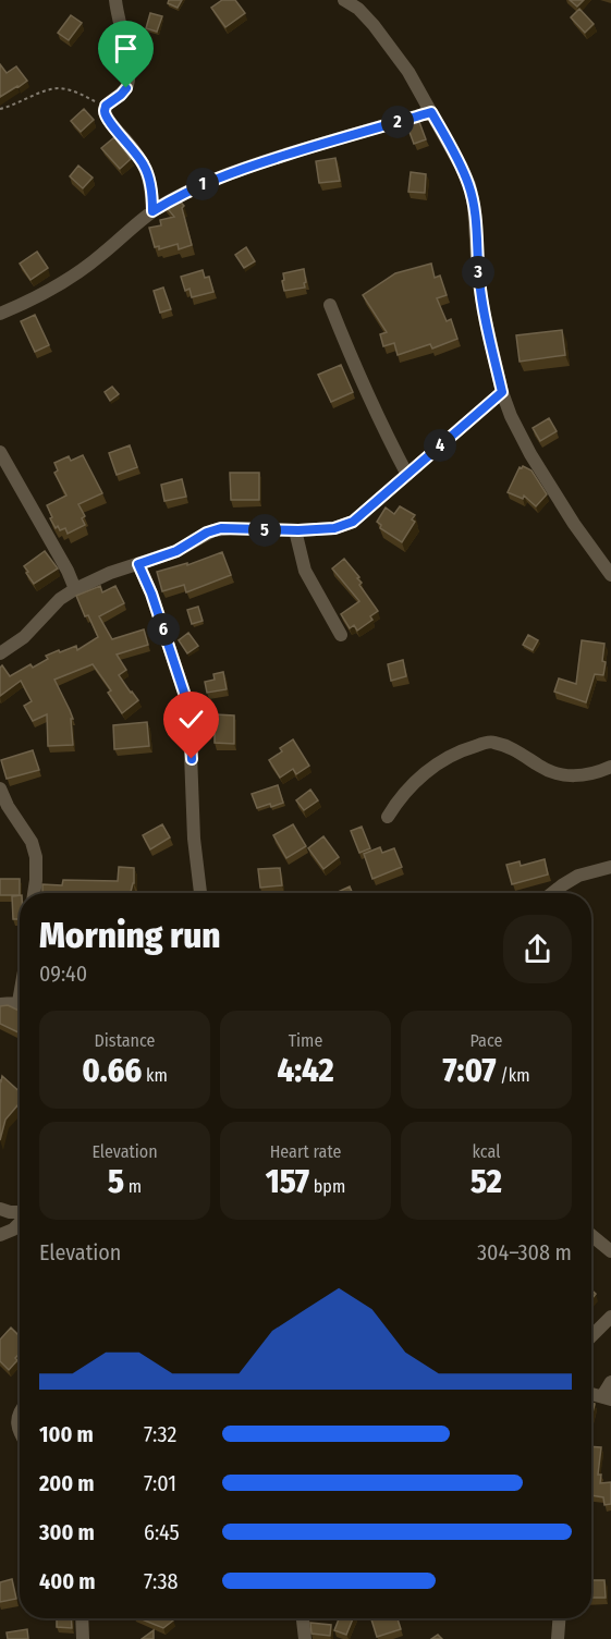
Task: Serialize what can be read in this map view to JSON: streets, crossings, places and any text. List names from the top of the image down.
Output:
{
  "page": {
    "pins": [
      "2",
      "1",
      "3",
      "4",
      "5",
      "6"
    ],
    "heading": ["Morning run", "09:40"],
    "stats": [
      ["Distance", "0.66 km"],
      ["Time", "4:42"],
      ["Pace", "7:07 /km"],
      ["Elevation", "5 m"],
      ["Heart rate", "157 bpm"],
      ["kcal", "52"]
    ],
    "chart": ["Elevation", "304–308 m"],
    "list": [
      {
        "name": "100 m",
        "note": "7:32"
      },
      {
        "name": "200 m",
        "note": "7:01"
      },
      {
        "name": "300 m",
        "note": "6:45"
      },
      {
        "name": "400 m",
        "note": "7:38"
      }
    ]
  }
}
